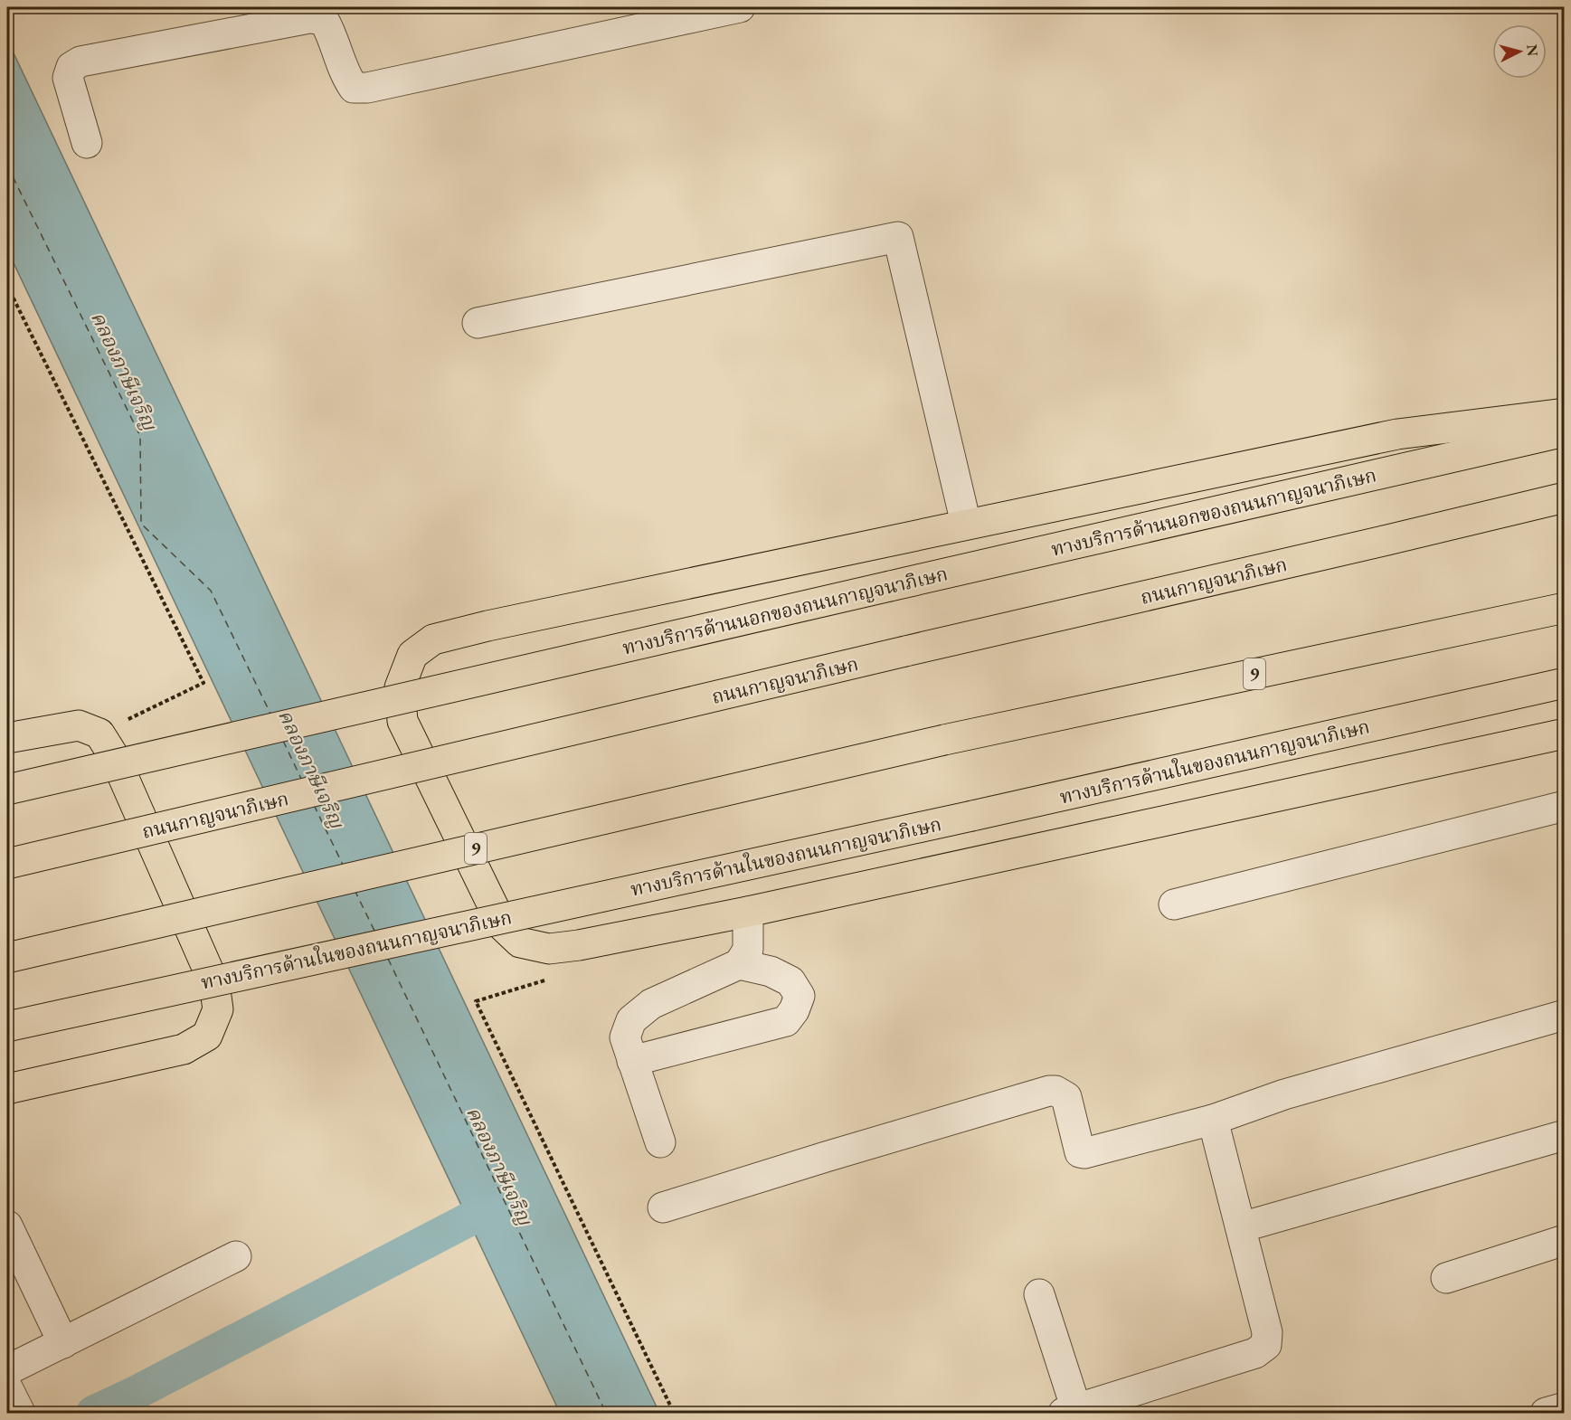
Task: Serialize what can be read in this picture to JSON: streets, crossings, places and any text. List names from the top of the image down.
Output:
{
  "streets": {
    "main road": [
      "ทางบริการด้านนอกของถนนกาญจนาภิเษก",
      "ถนนกาญจนาภิเษก",
      "9",
      "ทางบริการด้านในของถนนกาญจนาภิเษก"
    ]
  },
  "water": ["คลองภาษีเจริญ"],
  "north": "right"
}
